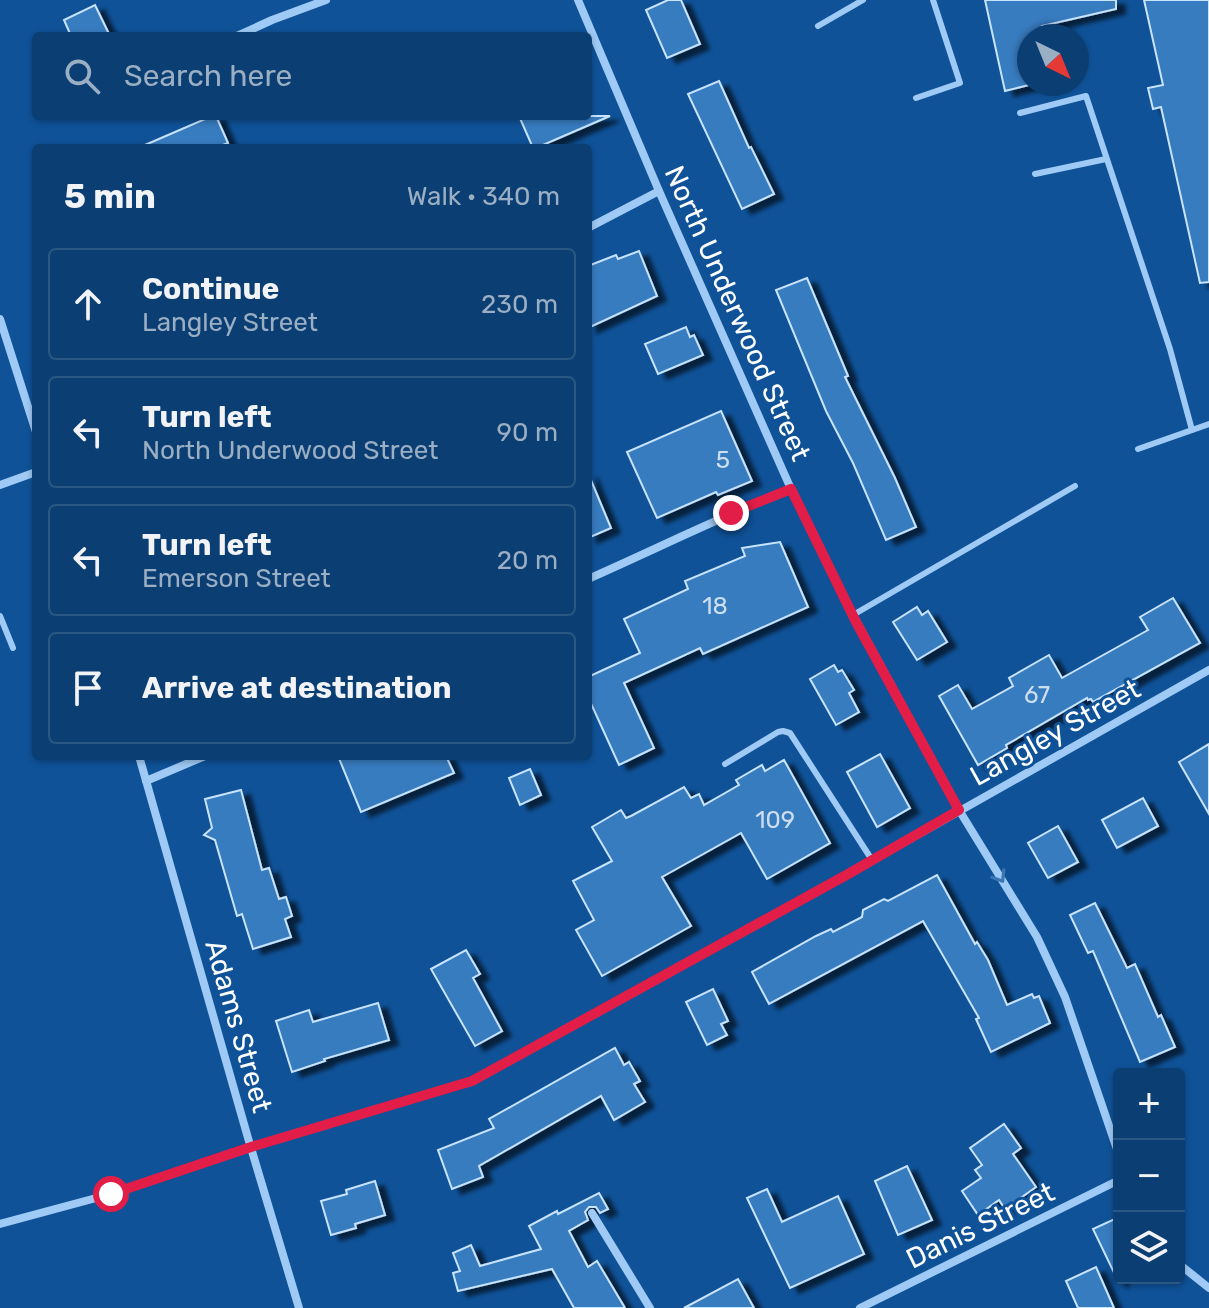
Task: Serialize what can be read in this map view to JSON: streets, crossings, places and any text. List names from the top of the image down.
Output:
{
  "streets": {
    "street": [
      "North Underwood Street",
      "Langley Street",
      "Adams Street",
      "Danis Street"
    ]
  },
  "crossings": [
    ["North Underwood Street", "Langley Street"],
    ["Langley Street", "Adams Street"]
  ],
  "house_numbers": [
    "5",
    "18",
    "67",
    "109"
  ],
  "north": "bottom right",
  "page": {
    "search": "Search here",
    "heading": ["5 min", "Walk · 340 m"],
    "list": [
      ["Continue", "Langley Street", "230 m"],
      ["Turn left", "North Underwood Street", "90 m"],
      ["Turn left", "Emerson Street", "20 m"],
      "Arrive at destination"
    ],
    "map_buttons": ["+", "−"]
  }
}
